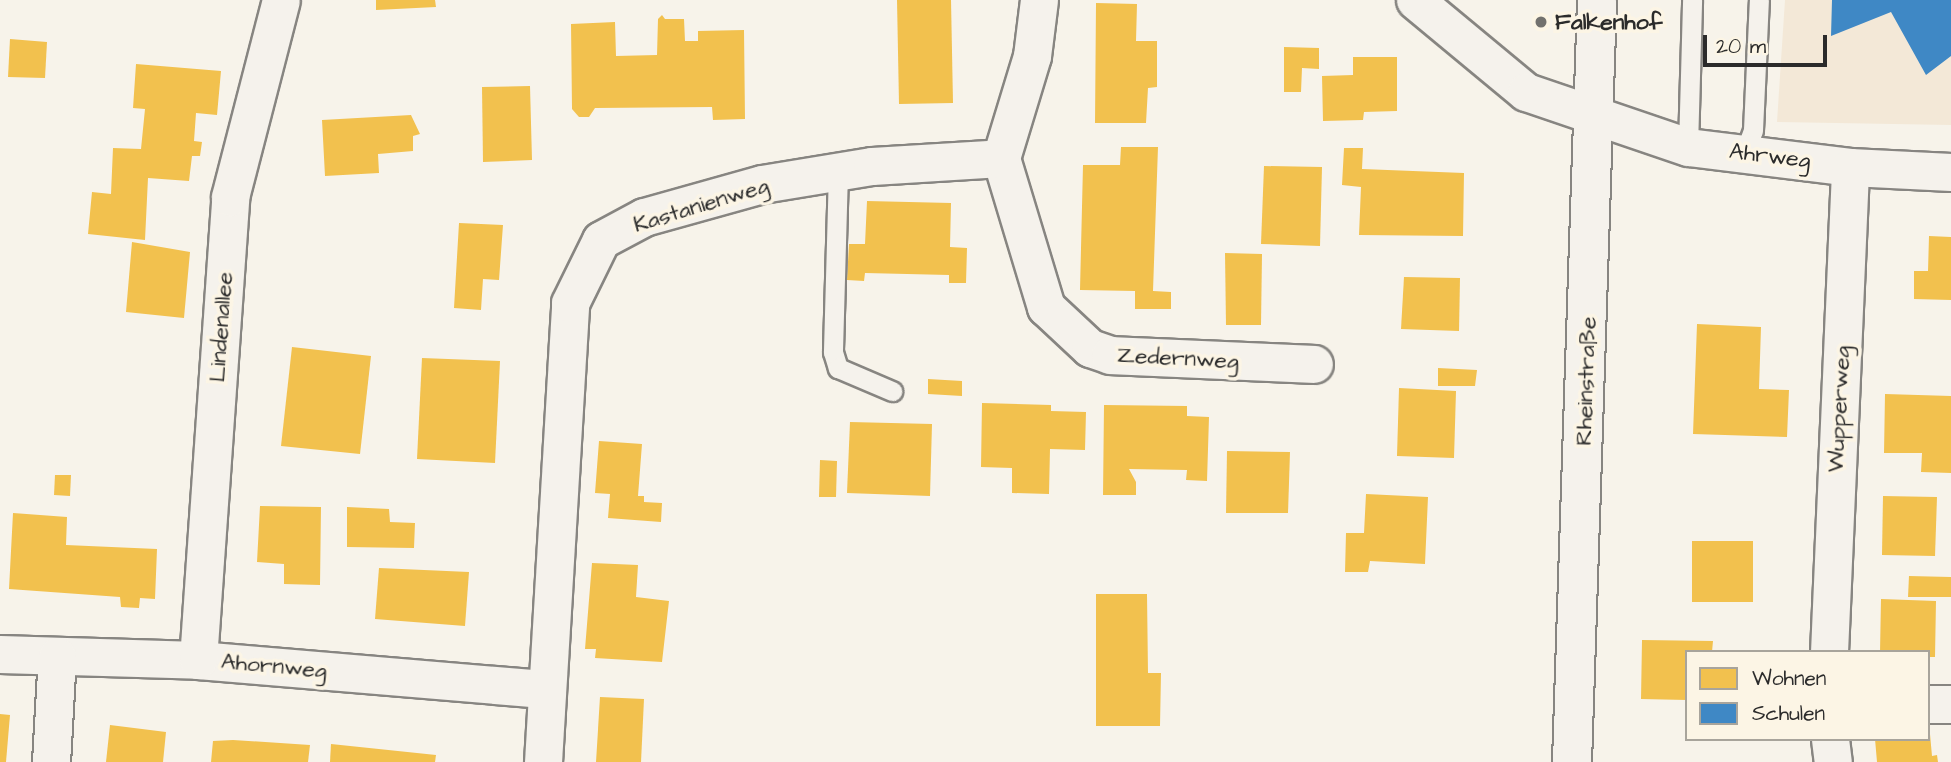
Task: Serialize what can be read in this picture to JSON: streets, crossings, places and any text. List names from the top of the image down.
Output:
{
  "streets": {
    "street": [
      "Ahrweg",
      "Kastanienweg",
      "Lindenallee",
      "Zedernweg",
      "Rheinstraße",
      "Wupperweg",
      "Ahornweg"
    ]
  },
  "crossings": [
    ["Ahrweg", "Rheinstraße"],
    ["Ahrweg", "Wupperweg"],
    ["Kastanienweg", "Zedernweg"],
    ["Kastanienweg", "Ahornweg"],
    ["Lindenallee", "Ahornweg"]
  ],
  "places": ["Falkenhof"],
  "legend": ["Wohnen", "Schulen"],
  "scale_bar": "20 m"
}
